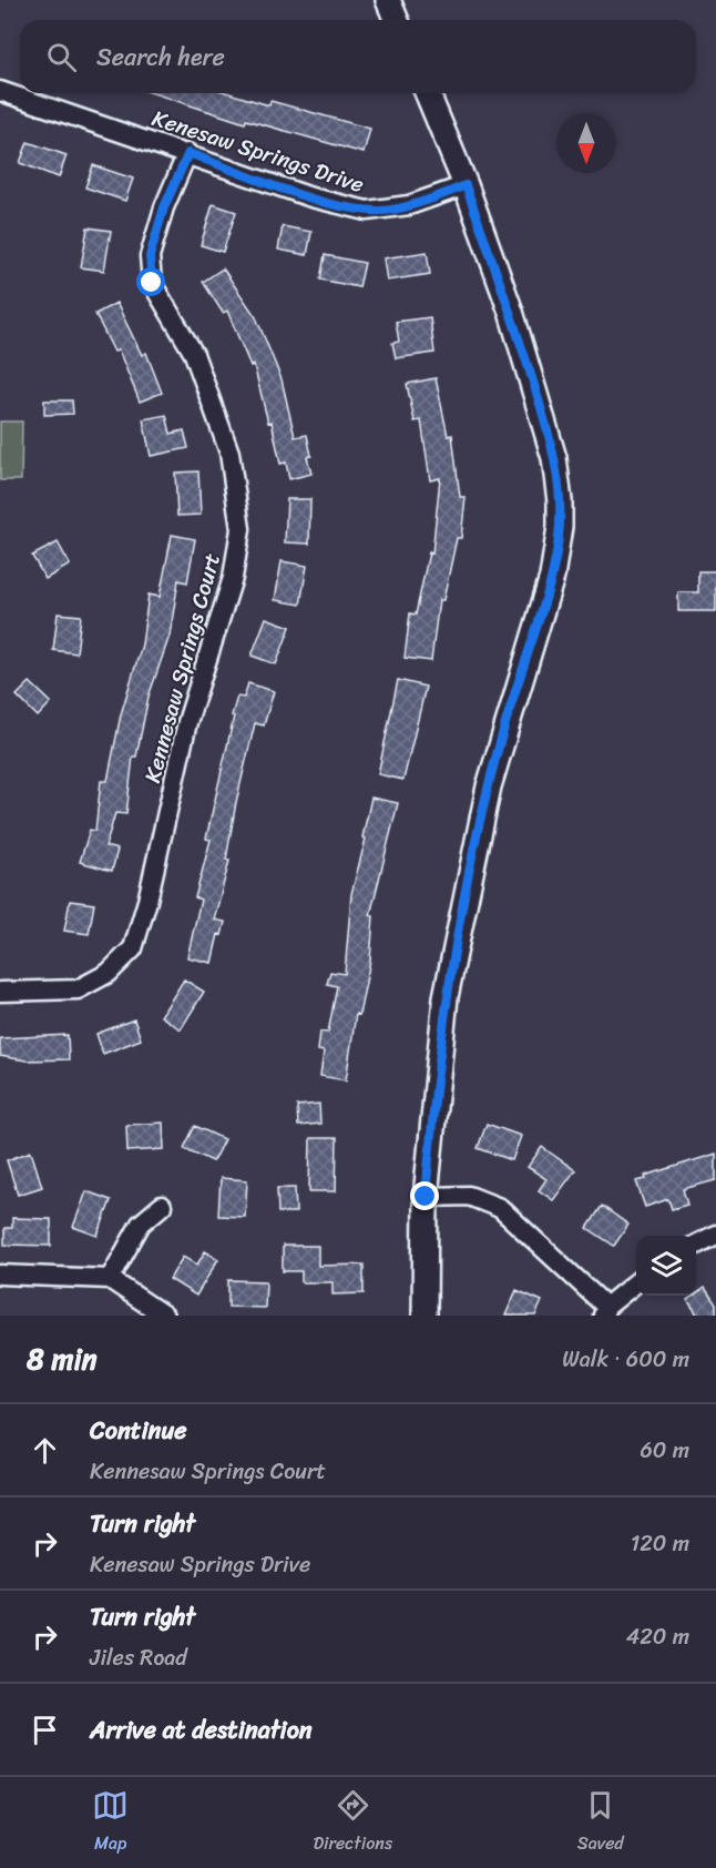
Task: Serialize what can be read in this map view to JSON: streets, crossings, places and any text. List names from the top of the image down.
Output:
{
  "streets": {
    "street": ["Kenesaw Springs Drive", "Kennesaw Springs Court"]
  },
  "crossings": [
    ["Kenesaw Springs Drive", "Kennesaw Springs Court"]
  ],
  "north": "bottom",
  "page": {
    "search": "Search here",
    "heading": ["8 min", "Walk · 600 m"],
    "list": [
      ["Continue", "Kennesaw Springs Court", "60 m"],
      ["Turn right", "Kenesaw Springs Drive", "120 m"],
      ["Turn right", "Jiles Road", "420 m"],
      "Arrive at destination"
    ],
    "nav": ["Map", "Directions", "Saved"]
  }
}
